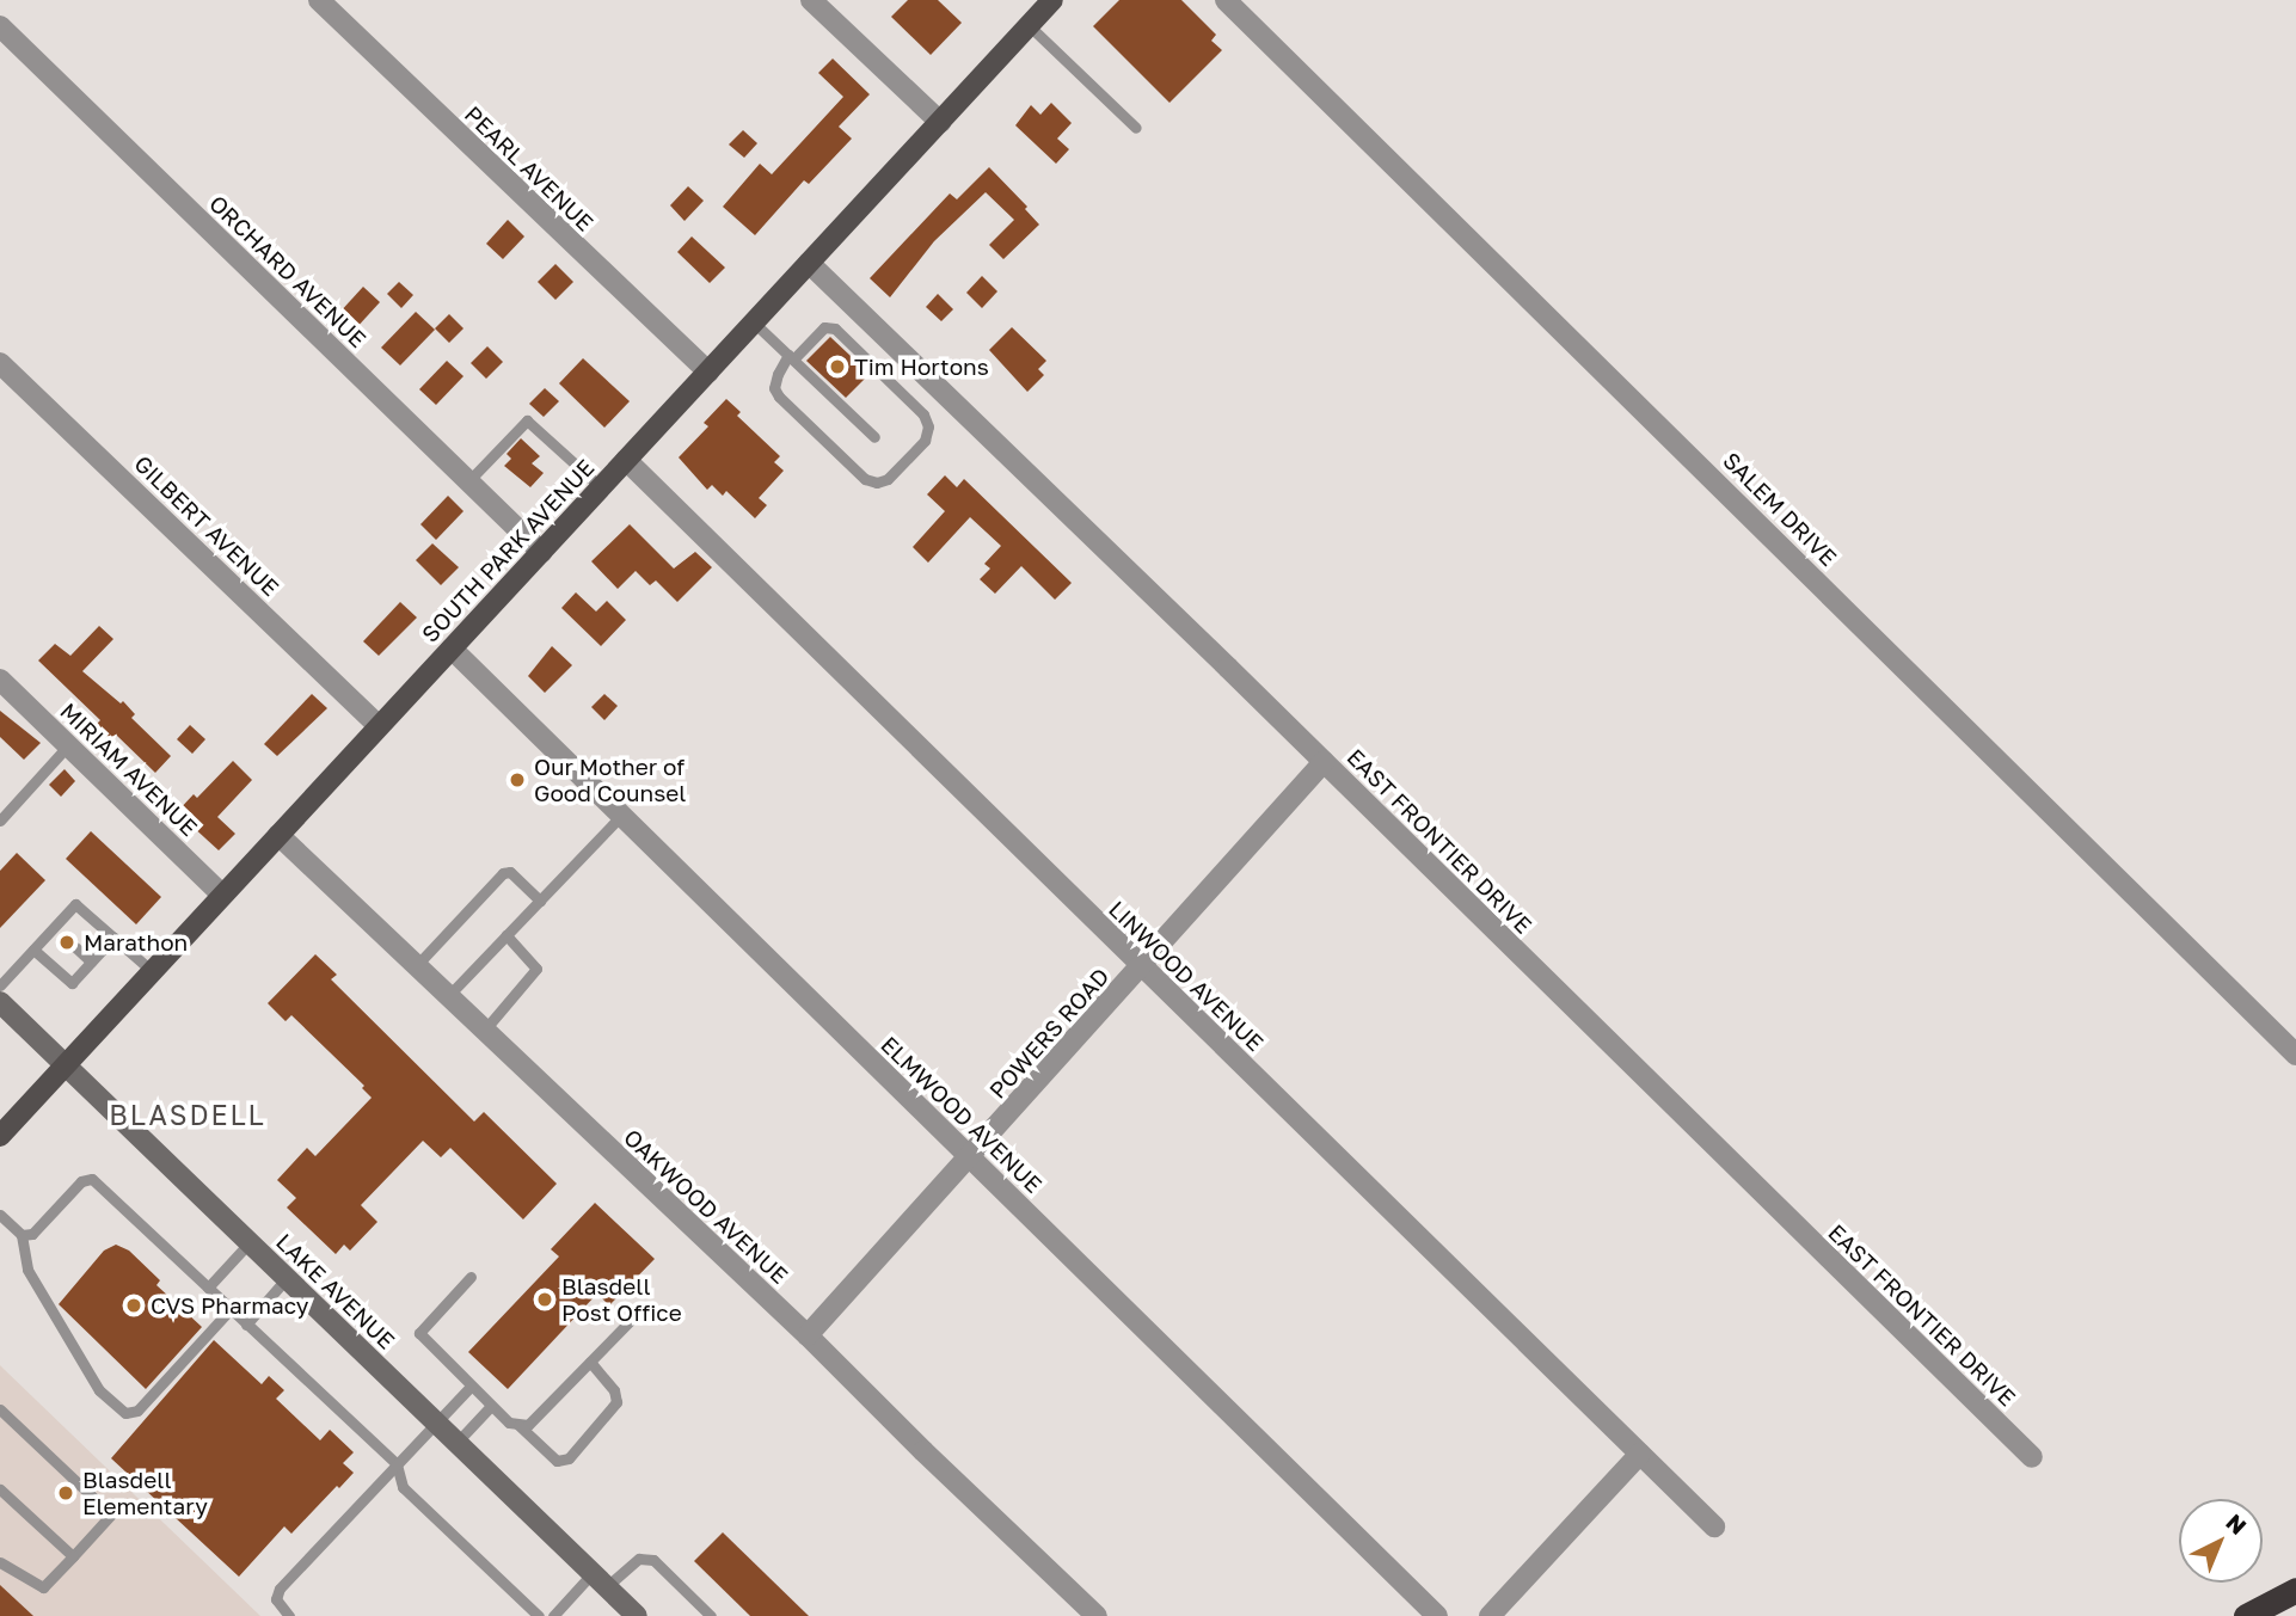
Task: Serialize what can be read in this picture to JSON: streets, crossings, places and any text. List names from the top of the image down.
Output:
{
  "streets": {
    "main road": ["SOUTH PARK AVENUE"],
    "street": [
      "PEARL AVENUE",
      "ORCHARD AVENUE",
      "SALEM DRIVE",
      "GILBERT AVENUE",
      "MIRIAM AVENUE",
      "EAST FRONTIER DRIVE",
      "LINWOOD AVENUE",
      "POWERS ROAD",
      "ELMWOOD AVENUE",
      "OAKWOOD AVENUE",
      "LAKE AVENUE"
    ]
  },
  "crossings": [
    ["PEARL AVENUE", "SOUTH PARK AVENUE"],
    ["ORCHARD AVENUE", "SOUTH PARK AVENUE"],
    ["GILBERT AVENUE", "SOUTH PARK AVENUE"],
    ["SOUTH PARK AVENUE", "MIRIAM AVENUE"],
    ["SOUTH PARK AVENUE", "EAST FRONTIER DRIVE"],
    ["SOUTH PARK AVENUE", "LINWOOD AVENUE"],
    ["SOUTH PARK AVENUE", "ELMWOOD AVENUE"],
    ["SOUTH PARK AVENUE", "OAKWOOD AVENUE"],
    ["SOUTH PARK AVENUE", "LAKE AVENUE"],
    ["EAST FRONTIER DRIVE", "POWERS ROAD"],
    ["LINWOOD AVENUE", "POWERS ROAD"],
    ["POWERS ROAD", "ELMWOOD AVENUE"],
    ["POWERS ROAD", "OAKWOOD AVENUE"]
  ],
  "districts": ["BLASDELL"],
  "places": [
    "Tim Hortons",
    "Our Mother of Good Counsel",
    "Marathon",
    "Blasdell Post Office",
    "CVS Pharmacy",
    "Blasdell Elementary"
  ],
  "north": "top right"
}
